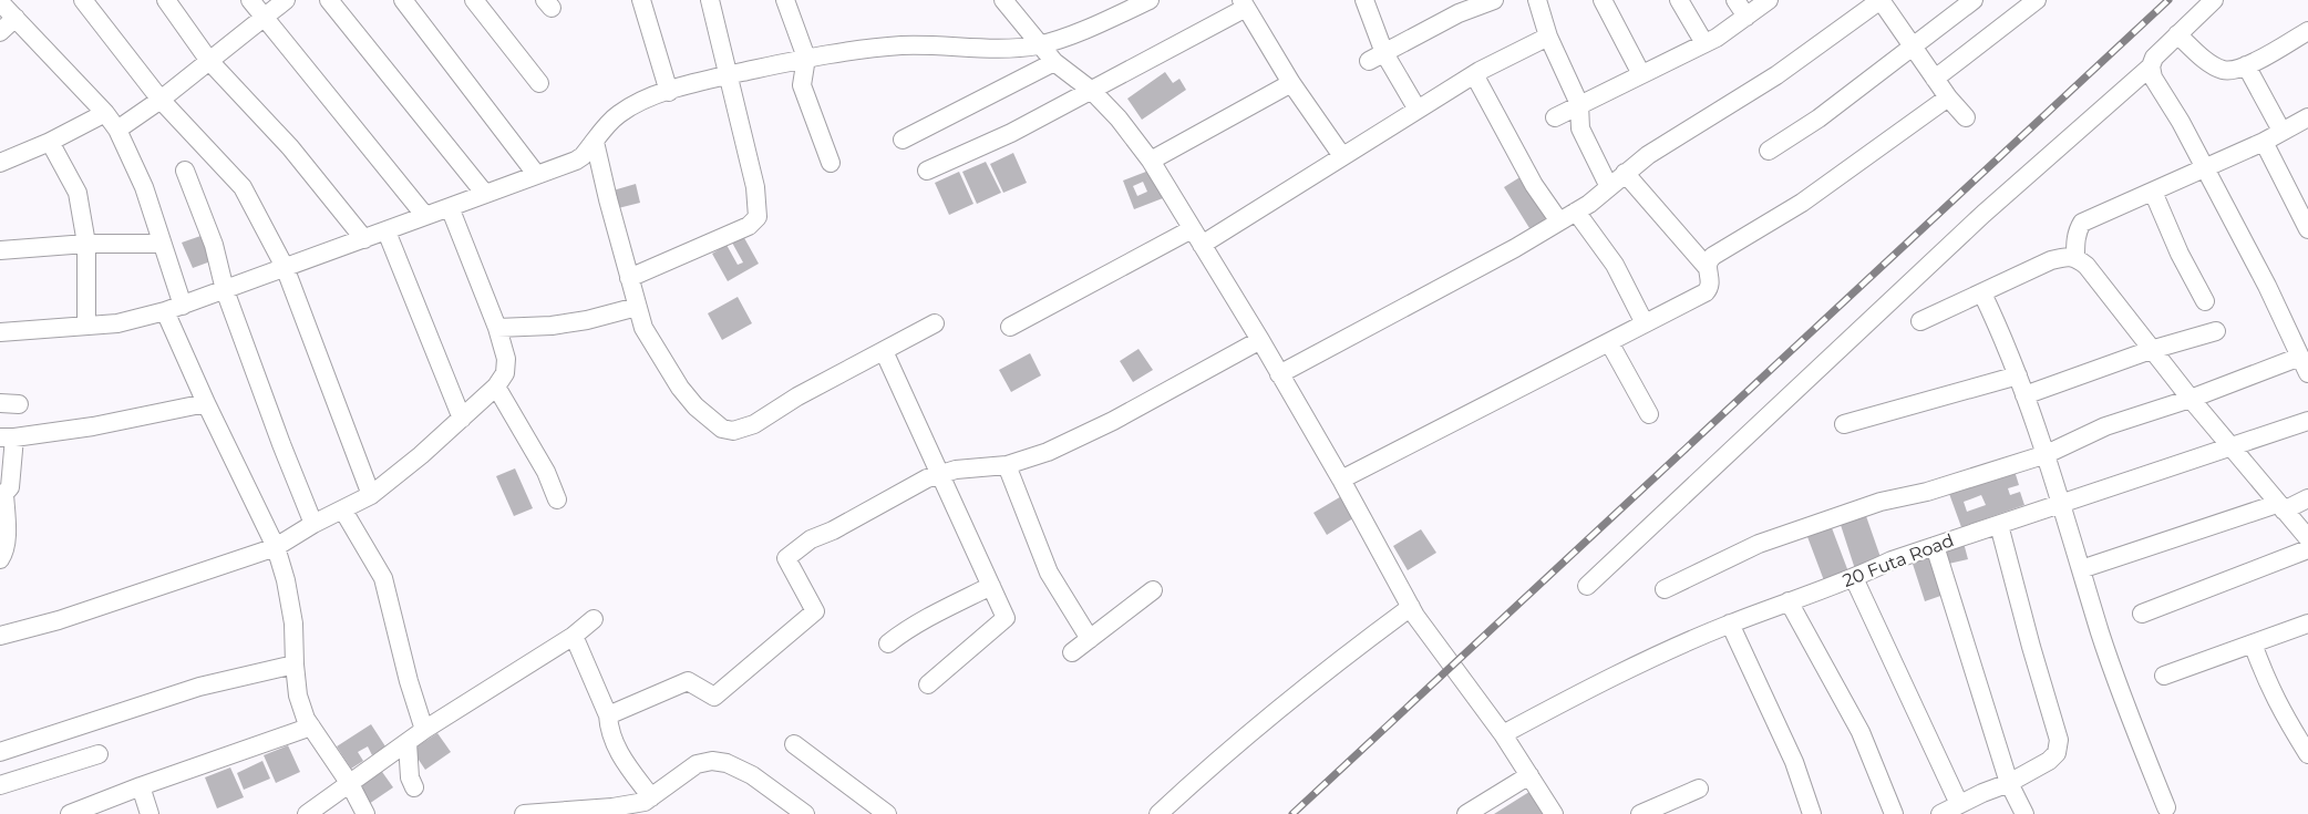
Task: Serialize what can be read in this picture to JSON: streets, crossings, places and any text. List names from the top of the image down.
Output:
{
  "streets": {
    "street": ["20 Futa Road"]
  }
}
